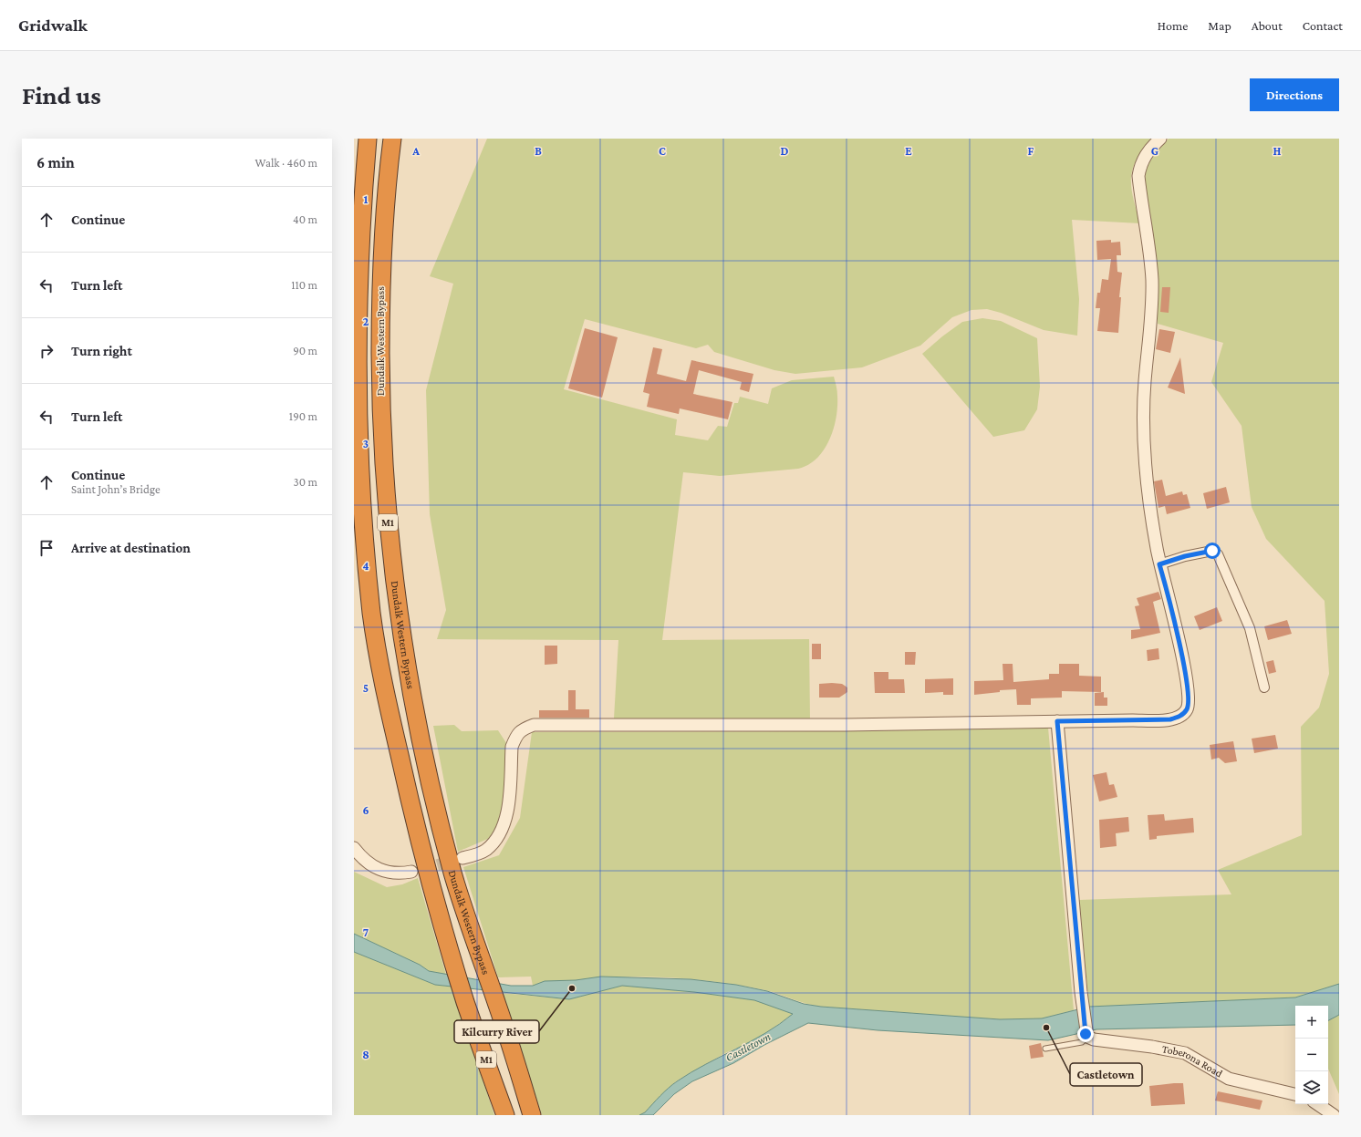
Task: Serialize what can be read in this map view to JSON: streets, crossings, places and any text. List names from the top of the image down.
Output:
{
  "streets": {
    "highway": ["Dundalk Western Bypass", "M1"],
    "street": ["Toberona Road"]
  },
  "water": ["Castletown"],
  "places": ["Kilcurry River", "Castletown"],
  "page": {
    "header": "Gridwalk",
    "nav": [
      "Home",
      "Map",
      "About",
      "Contact"
    ],
    "buttons": "Directions",
    "title": "Find us",
    "heading": ["6 min", "Walk · 460 m"],
    "list": [
      ["Continue", "40 m"],
      ["Turn left", "110 m"],
      ["Turn right", "90 m"],
      ["Turn left", "190 m"],
      ["Continue", "Saint John’s Bridge", "30 m"],
      "Arrive at destination"
    ],
    "map_buttons": ["+", "−"]
  },
  "grid": {
    "columns": [
      "A",
      "B",
      "C",
      "D",
      "E",
      "F",
      "G",
      "H"
    ],
    "rows": [
      "1",
      "2",
      "3",
      "4",
      "5",
      "6",
      "7",
      "8"
    ]
  }
}
